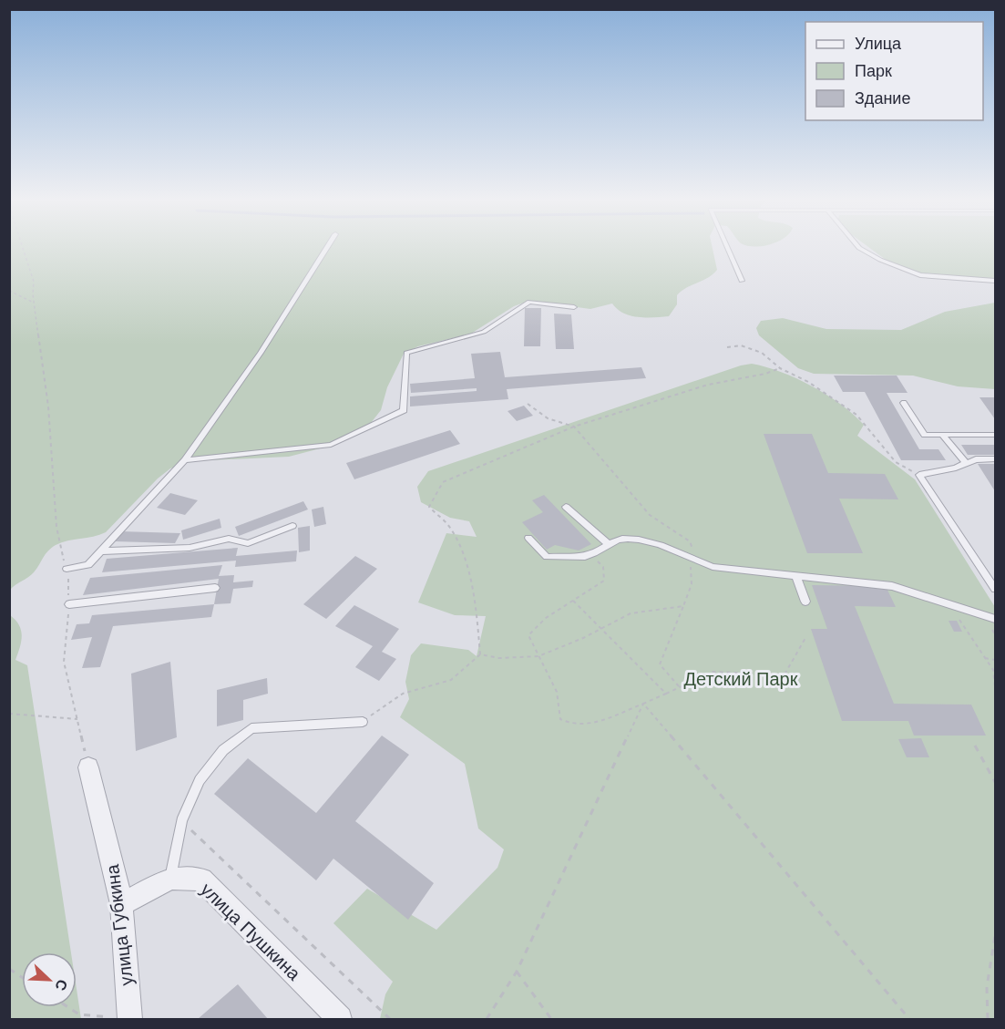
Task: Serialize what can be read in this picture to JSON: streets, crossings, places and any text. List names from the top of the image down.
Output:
{
  "streets": {
    "street": ["улица Губкина", "улица Пушкина"]
  },
  "parks": ["Детский Парк"],
  "legend": ["Улица", "Парк", "Здание"],
  "north": "bottom right"
}
